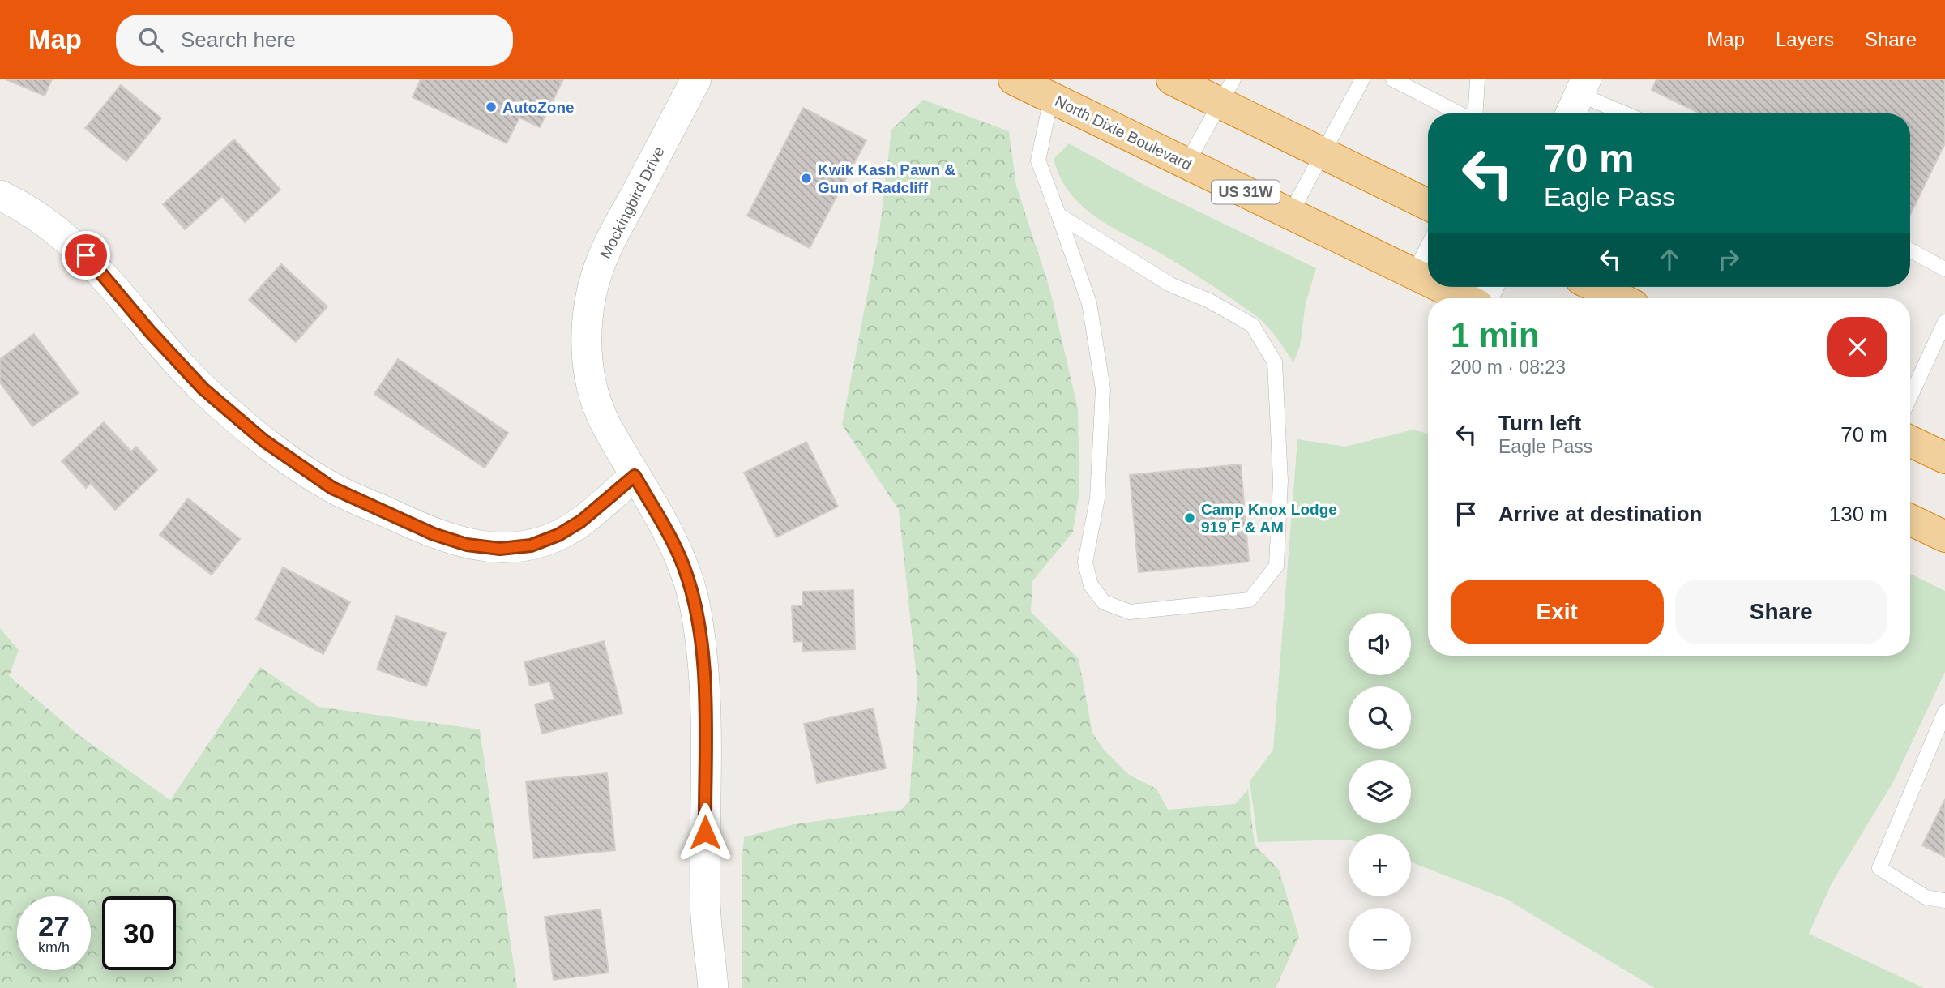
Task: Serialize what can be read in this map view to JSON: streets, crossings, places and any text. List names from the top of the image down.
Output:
{
  "streets": {
    "highway": ["North Dixie Boulevard", "US 31W"],
    "street": ["Mockingbird Drive"]
  },
  "places": ["AutoZone", "Kwik Kash Pawn & Gun of Radcliff", "Camp Knox Lodge 919 F & AM"],
  "page": {
    "header": "Map",
    "search": "Search here",
    "nav": ["Map", "Layers", "Share"],
    "turn": ["70 m", "Eagle Pass"],
    "heading": ["1 min", "200 m · 08:23"],
    "list": [
      {
        "name": "Turn left",
        "note": "Eagle Pass",
        "value": "70 m"
      },
      {
        "name": "Arrive at destination",
        "value": "130 m"
      }
    ],
    "buttons": ["Exit", "Share"],
    "map_buttons": ["+", "−"],
    "speed": "27 km/h",
    "limit": "30"
  }
}
